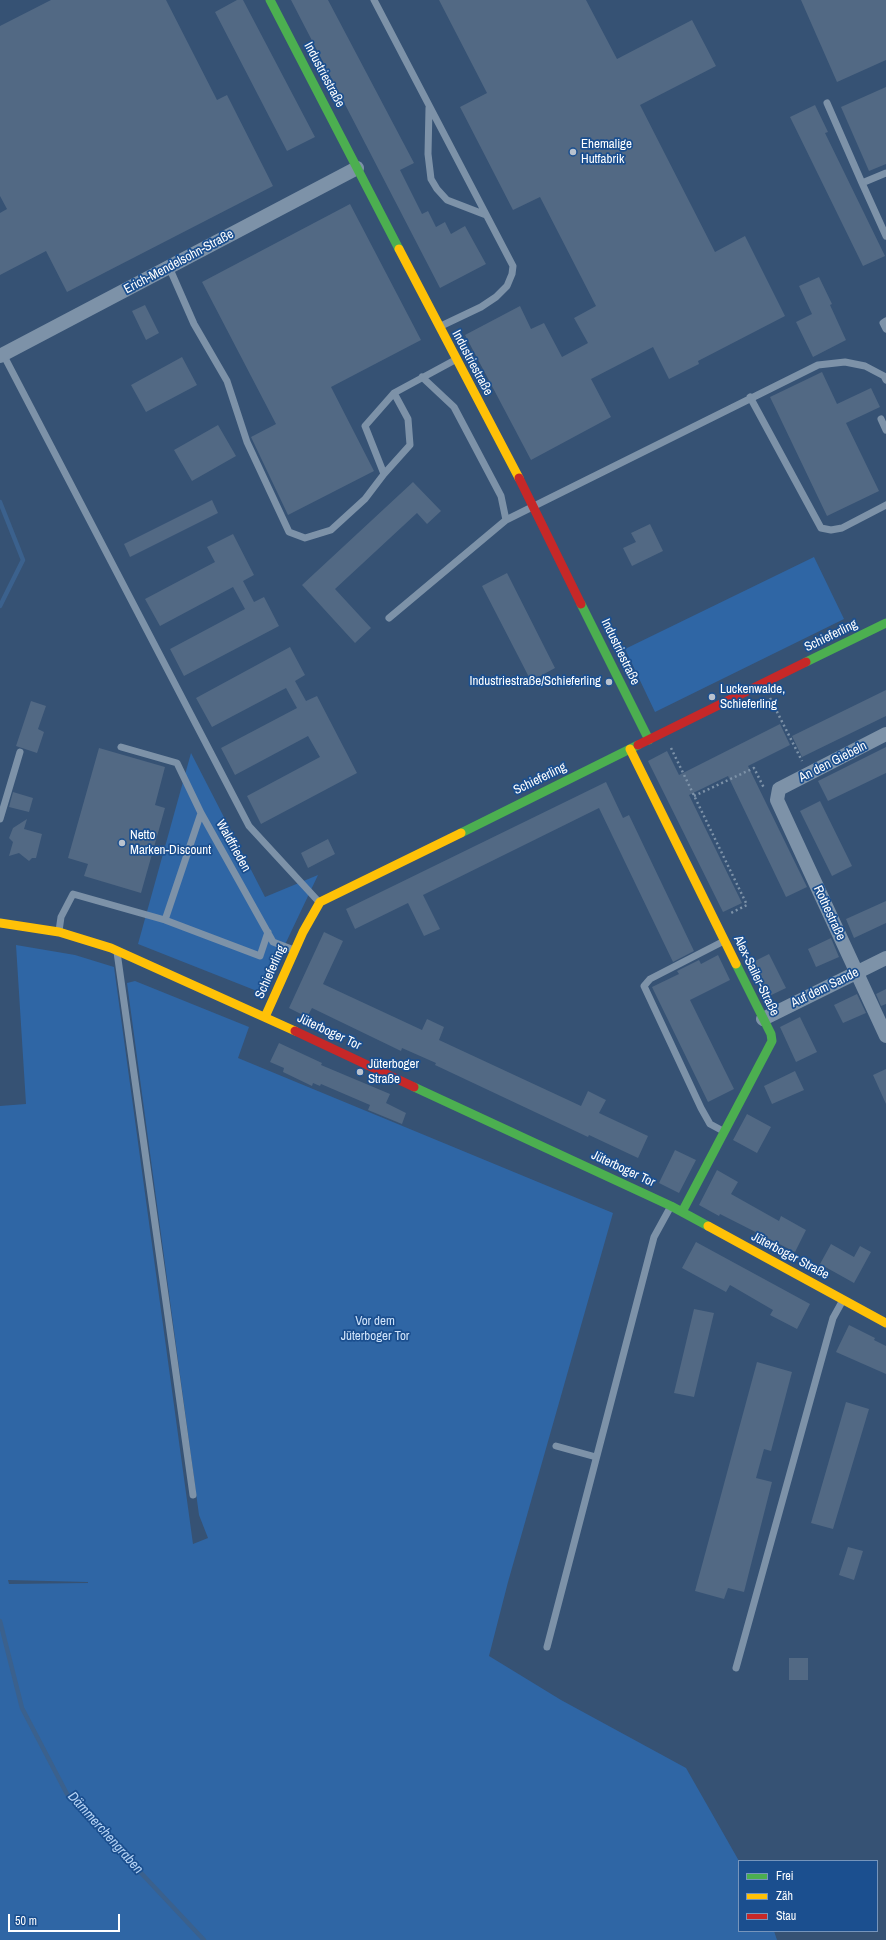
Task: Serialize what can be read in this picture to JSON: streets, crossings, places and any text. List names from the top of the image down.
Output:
{
  "streets": {
    "street": [
      "Industriestraße",
      "Erich-Mendelsohn-Straße",
      "Schieferling",
      "An den Giebeln",
      "Rothestraße",
      "Alex-Sailer-Straße",
      "Auf dem Sande",
      "Jüterboger Tor",
      "Jüterboger Straße"
    ],
    "lane": ["Waldfrieden"]
  },
  "crossings": [
    ["Industriestraße", "Erich-Mendelsohn-Straße"],
    ["Industriestraße", "Schieferling"],
    ["Schieferling", "Waldfrieden"],
    ["Schieferling", "Alex-Sailer-Straße"],
    ["Schieferling", "Jüterboger Tor"],
    ["An den Giebeln", "Rothestraße"],
    ["Rothestraße", "Auf dem Sande"],
    ["Alex-Sailer-Straße", "Auf dem Sande"],
    ["Alex-Sailer-Straße", "Jüterboger Tor"],
    ["Alex-Sailer-Straße", "Jüterboger Straße"],
    ["Jüterboger Tor", "Jüterboger Straße"]
  ],
  "water": ["Dämmerchengraben"],
  "parks": ["Vor dem Jüterboger Tor"],
  "places": [
    "Ehemalige Hutfabrik",
    "Industriestraße/Schieferling",
    "Luckenwalde, Schieferling",
    "Netto Marken-Discount",
    "Jüterboger Straße"
  ],
  "legend": ["Frei", "Zäh", "Stau"],
  "scale_bar": "50 m"
}
